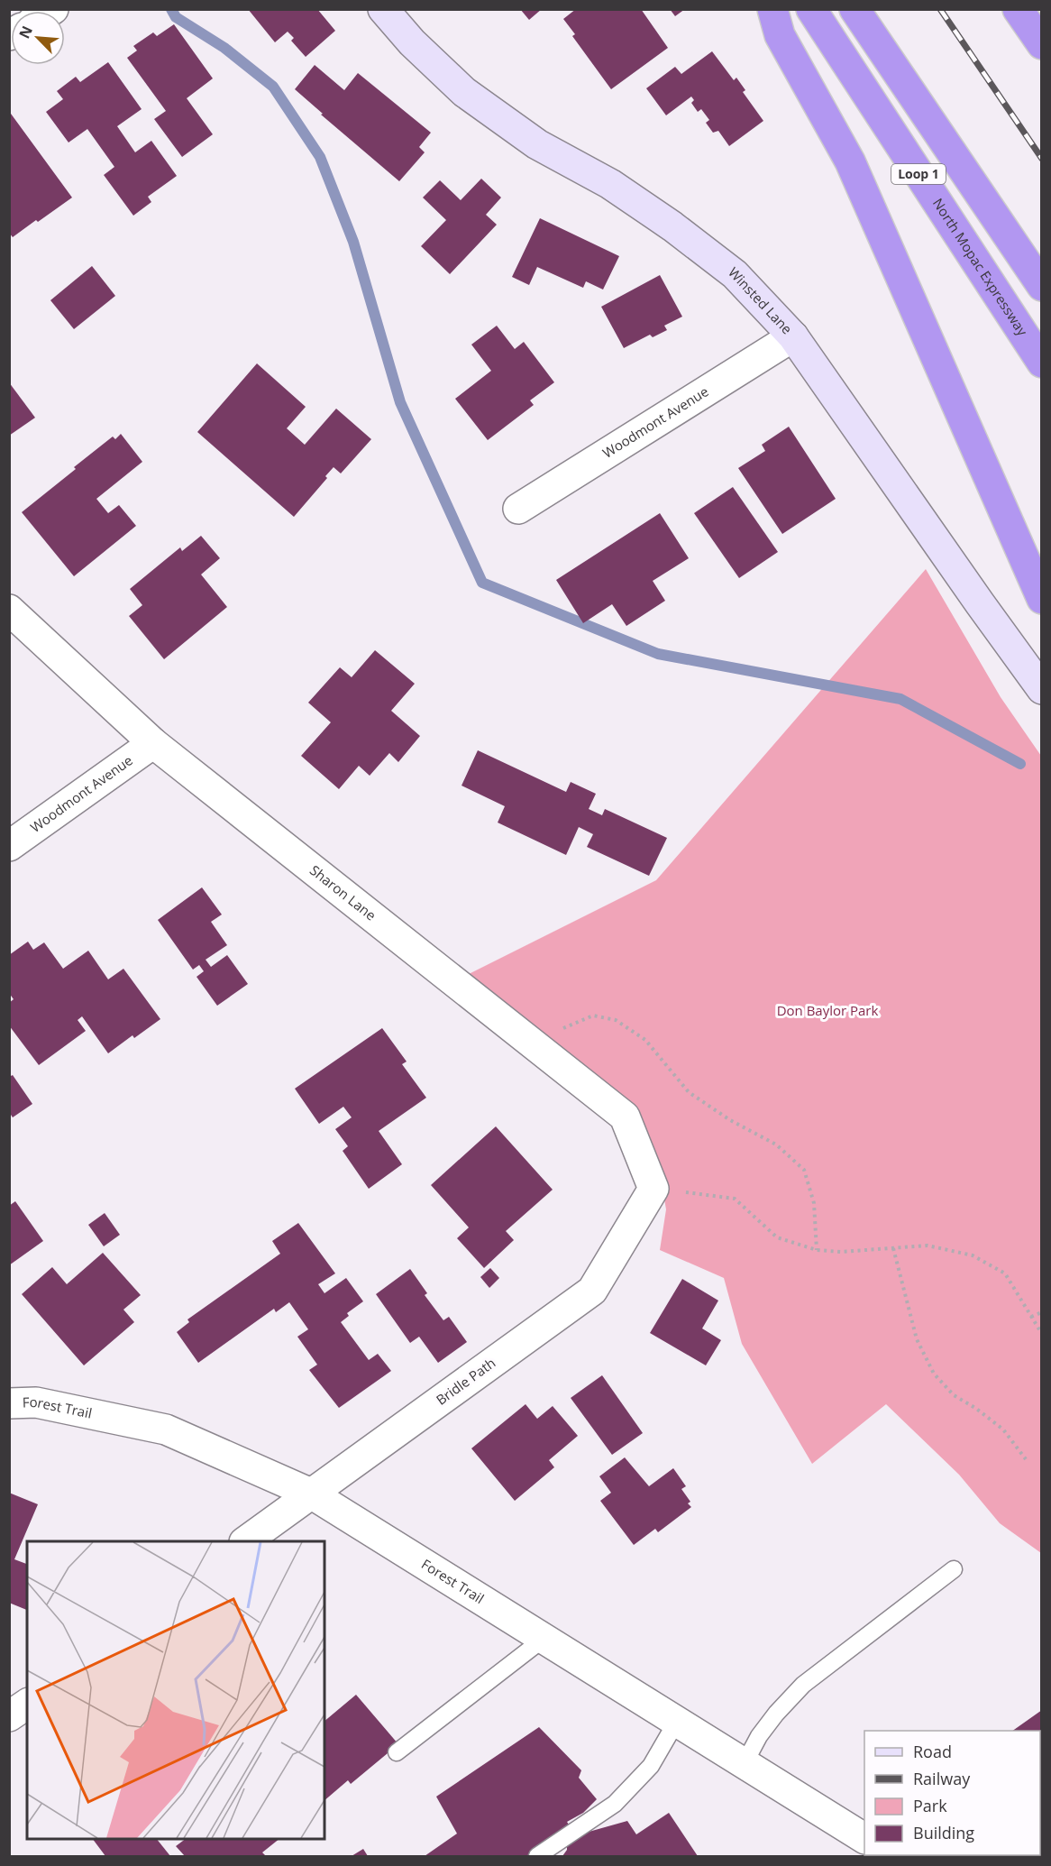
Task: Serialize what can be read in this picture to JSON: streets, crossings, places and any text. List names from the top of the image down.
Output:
{
  "streets": {
    "highway": ["Loop 1", "North Mopac Expressway"],
    "main road": ["Winsted Lane"],
    "street": [
      "Woodmont Avenue",
      "Sharon Lane",
      "Bridle Path",
      "Forest Trail"
    ]
  },
  "crossings": [
    ["Winsted Lane", "Woodmont Avenue"],
    ["Woodmont Avenue", "Sharon Lane"],
    ["Sharon Lane", "Bridle Path"],
    ["Bridle Path", "Forest Trail"]
  ],
  "parks": ["Don Baylor Park"],
  "legend": [
    "Road",
    "Railway",
    "Park",
    "Building"
  ],
  "north": "top left"
}
